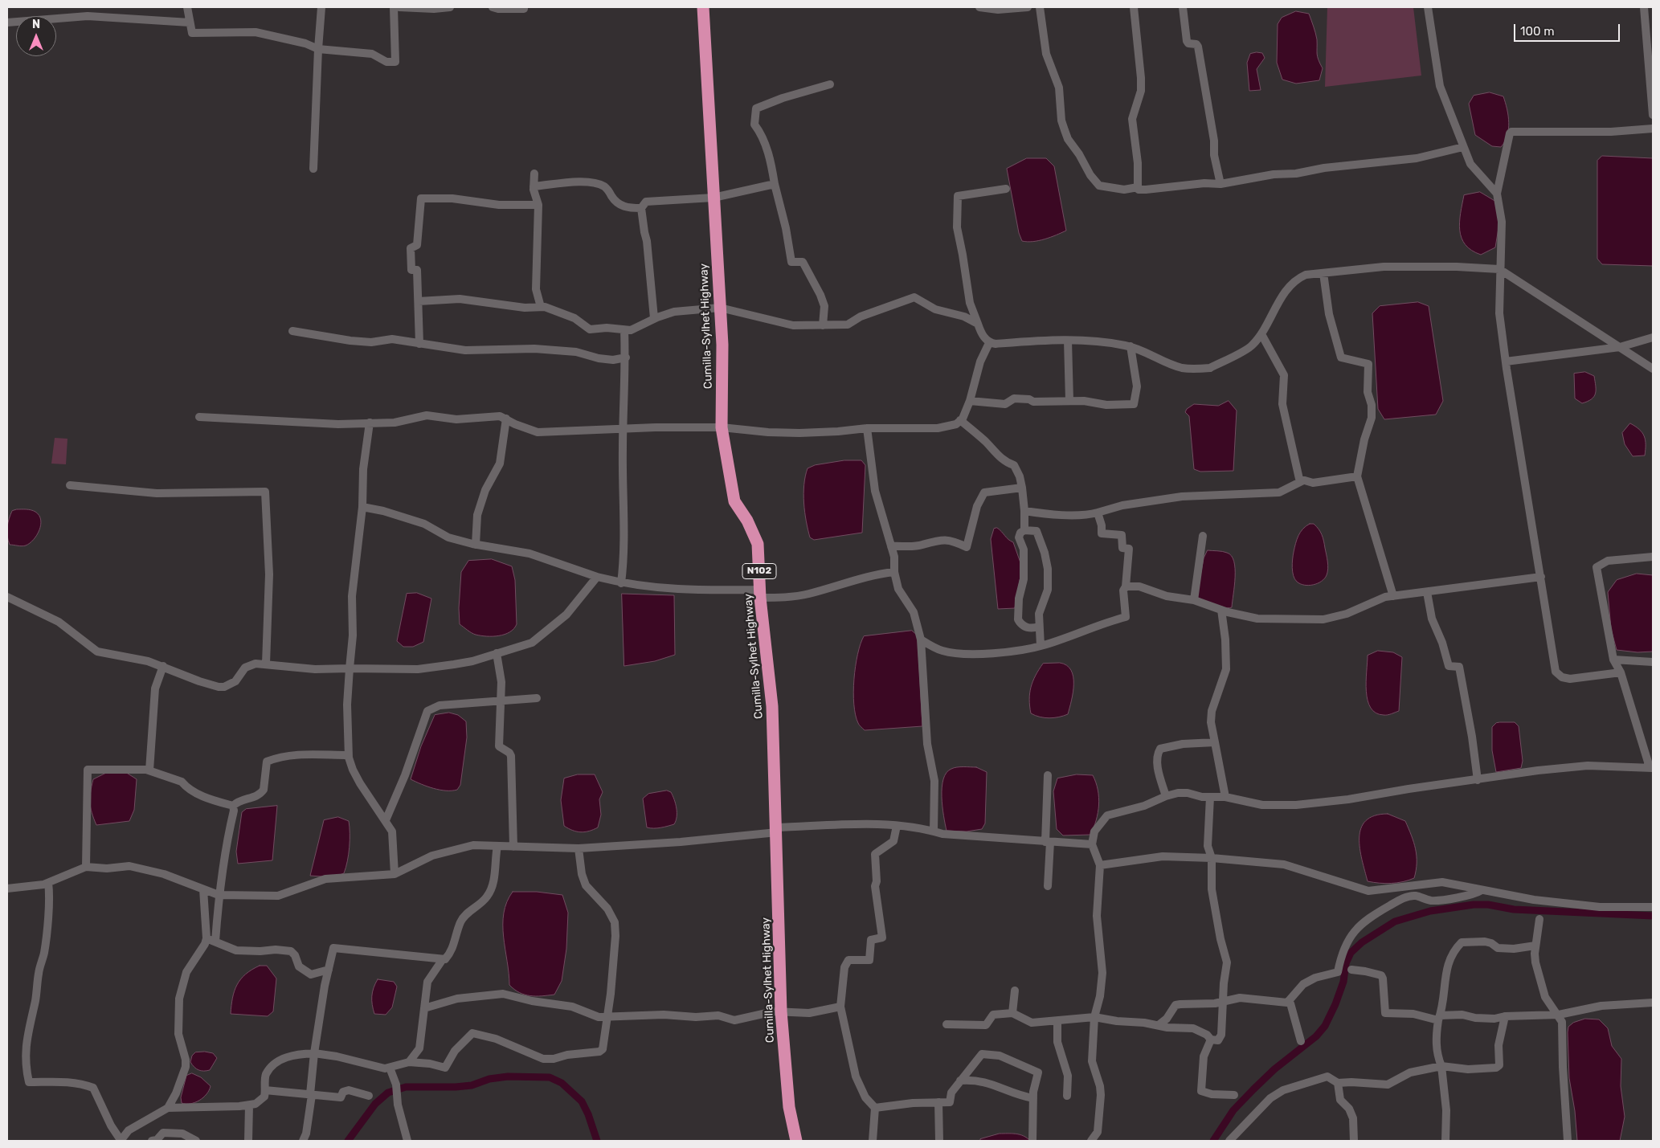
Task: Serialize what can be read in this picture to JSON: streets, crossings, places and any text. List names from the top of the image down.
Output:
{
  "streets": {
    "highway": ["Cumilla-Sylhet Highway", "N102"]
  },
  "scale_bar": "100 m",
  "north": "top"
}
